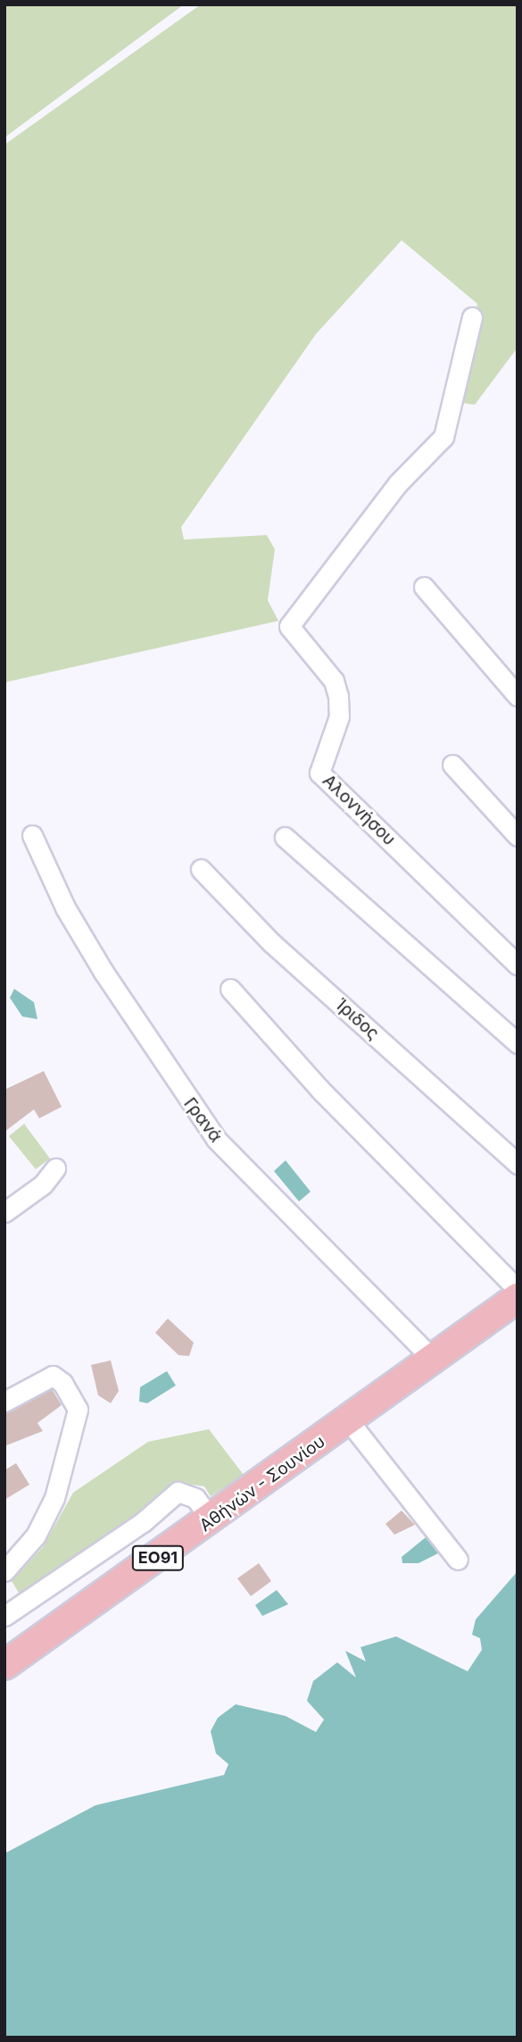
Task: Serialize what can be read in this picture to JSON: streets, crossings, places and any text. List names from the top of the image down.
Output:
{
  "streets": {
    "main road": ["Αθήνών - Σουνίου", "ΕΟ91"],
    "street": ["Αλοννήσου", "Ίριδος", "Γρανά"]
  },
  "crossings": [
    ["Γρανά", "Αθήνών - Σουνίου"]
  ]
}
